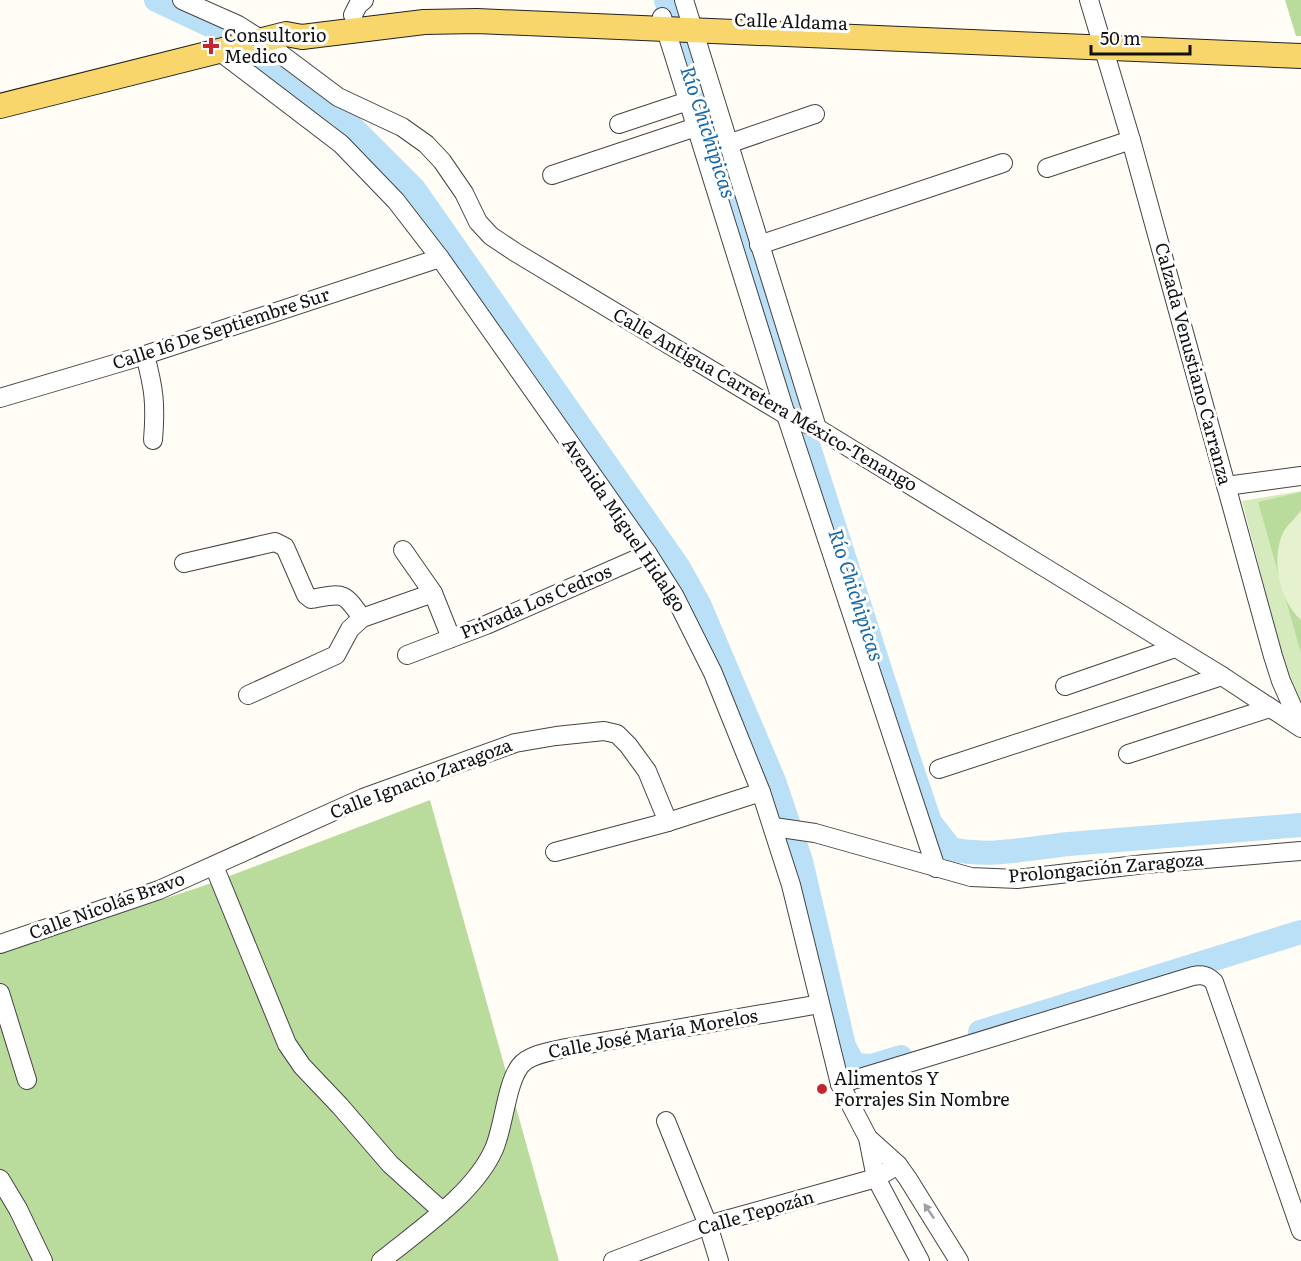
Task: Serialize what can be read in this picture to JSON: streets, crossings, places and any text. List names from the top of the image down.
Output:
{
  "streets": {
    "main road": ["Calle Aldama"],
    "street": [
      "Calle 16 De Septiembre Sur",
      "Calzada Venustiano Carranza",
      "Calle Antigua Carretera México-Tenango",
      "Avenida Miguel Hidalgo",
      "Privada Los Cedros",
      "Calle Ignacio Zaragoza",
      "Prolongación Zaragoza",
      "Calle Nicolás Bravo",
      "Calle José María Morelos",
      "Calle Tepozán"
    ]
  },
  "crossings": [
    ["Calle Aldama", "Calzada Venustiano Carranza"],
    ["Calle Aldama", "Calle Antigua Carretera México-Tenango"],
    ["Calle Aldama", "Avenida Miguel Hidalgo"],
    ["Calle 16 De Septiembre Sur", "Avenida Miguel Hidalgo"],
    ["Calzada Venustiano Carranza", "Calle Antigua Carretera México-Tenango"],
    ["Calle Antigua Carretera México-Tenango", "Avenida Miguel Hidalgo"],
    ["Avenida Miguel Hidalgo", "Privada Los Cedros"],
    ["Avenida Miguel Hidalgo", "Prolongación Zaragoza"],
    ["Avenida Miguel Hidalgo", "Calle José María Morelos"],
    ["Avenida Miguel Hidalgo", "Calle Tepozán"],
    ["Calle Ignacio Zaragoza", "Calle Nicolás Bravo"]
  ],
  "water": ["Río Chichipicas"],
  "places": {
    "health": ["Consultorio Medico"],
    "other": ["Alimentos Y Forrajes Sin Nombre"]
  },
  "scale_bar": "50 m"
}
